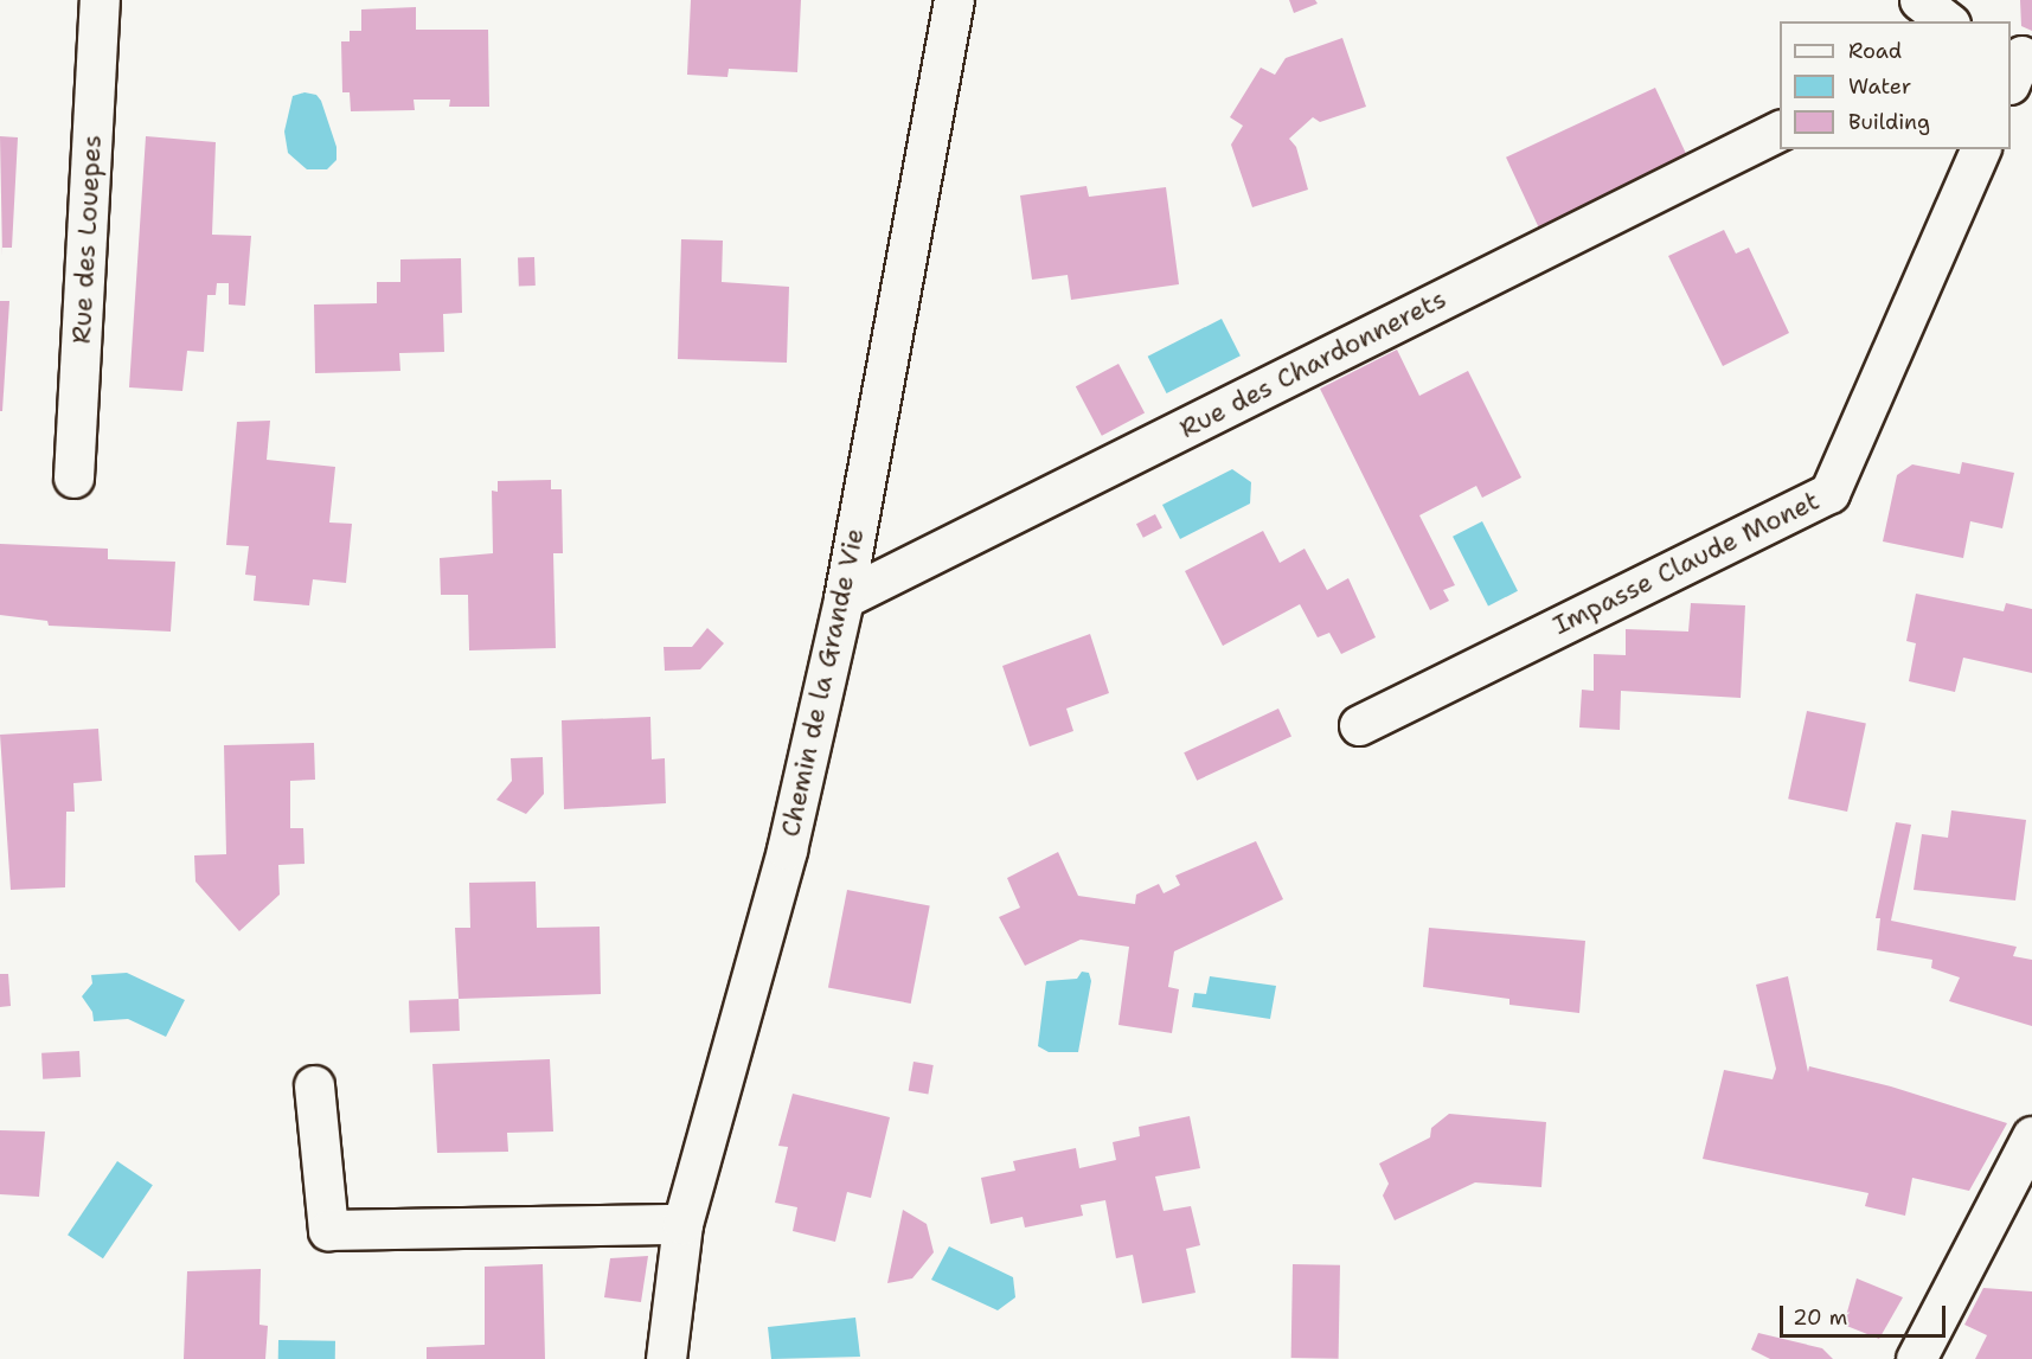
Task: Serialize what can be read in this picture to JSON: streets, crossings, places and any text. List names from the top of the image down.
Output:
{
  "streets": {
    "street": [
      "Rue des Louepes",
      "Rue des Chardonnerets",
      "Impasse Claude Monet",
      "Chemin de la Grande Vie"
    ]
  },
  "crossings": [
    ["Rue des Chardonnerets", "Chemin de la Grande Vie"]
  ],
  "legend": ["Road", "Water", "Building"],
  "scale_bar": "20 m"
}
